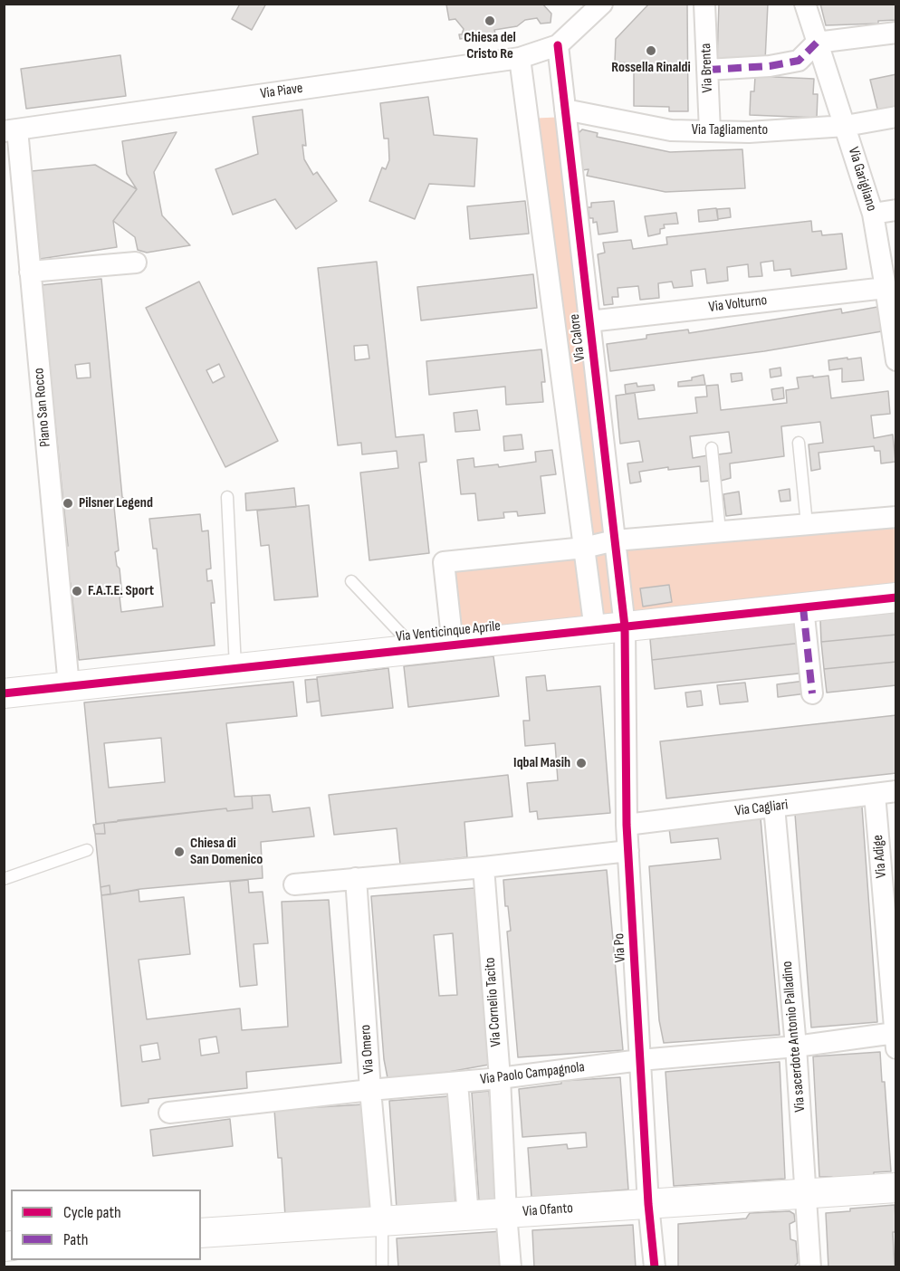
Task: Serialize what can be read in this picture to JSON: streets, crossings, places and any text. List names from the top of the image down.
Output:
{
  "streets": {
    "street": [
      "Via Brenta",
      "Via Piave",
      "Via Tagliamento",
      "Via Garigliano",
      "Via Volturno",
      "Via Calore",
      "Piano San Rocco",
      "Via Venticinque Aprile",
      "Via Cagliari",
      "Via Adige",
      "Via Po",
      "Via Cornelio Tacito",
      "Via sacerdote Antonio Palladino",
      "Via Omero",
      "Via Paolo Campagnola",
      "Via Ofanto"
    ]
  },
  "crossings": [
    ["Via Brenta", "Via Tagliamento"],
    ["Via Piave", "Via Calore"],
    ["Via Piave", "Piano San Rocco"],
    ["Via Tagliamento", "Via Garigliano"],
    ["Via Tagliamento", "Via Calore"],
    ["Via Garigliano", "Via Volturno"],
    ["Via Volturno", "Via Calore"],
    ["Via Calore", "Via Venticinque Aprile"],
    ["Via Calore", "Via Po"],
    ["Piano San Rocco", "Via Venticinque Aprile"],
    ["Via Venticinque Aprile", "Via Po"],
    ["Via Cagliari", "Via Adige"],
    ["Via Cagliari", "Via Po"],
    ["Via Cagliari", "Via sacerdote Antonio Palladino"],
    ["Via Adige", "Via Paolo Campagnola"],
    ["Via Po", "Via Paolo Campagnola"],
    ["Via Po", "Via Ofanto"],
    ["Via Cornelio Tacito", "Via Paolo Campagnola"],
    ["Via Cornelio Tacito", "Via Ofanto"],
    ["Via sacerdote Antonio Palladino", "Via Paolo Campagnola"],
    ["Via sacerdote Antonio Palladino", "Via Ofanto"],
    ["Via Omero", "Via Paolo Campagnola"],
    ["Via Omero", "Via Ofanto"]
  ],
  "places": [
    "Chiesa del Cristo Re",
    "Rossella Rinaldi",
    "Pilsner Legend",
    "F.A.T.E. Sport",
    "Iqbal Masih",
    "Chiesa di San Domenico"
  ],
  "legend": ["Cycle path", "Path"]
}
